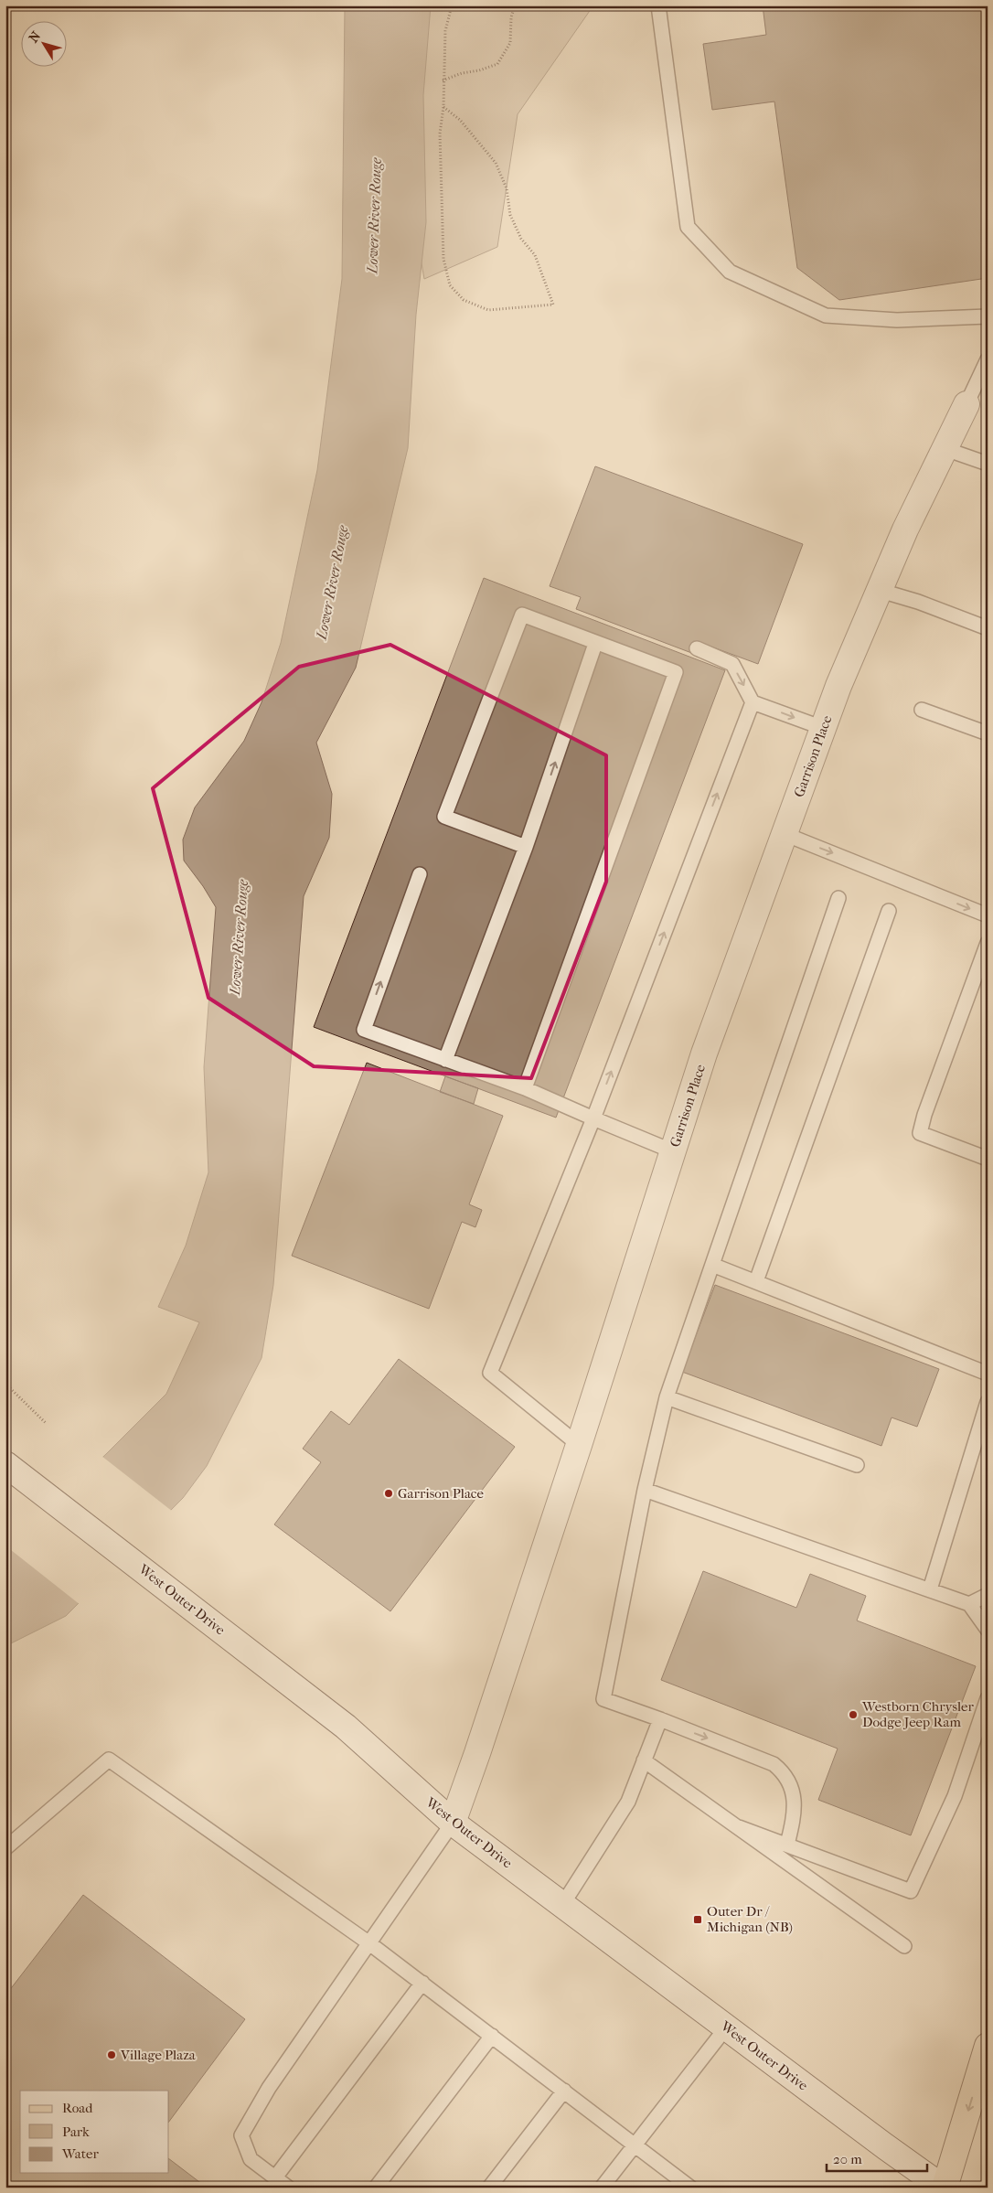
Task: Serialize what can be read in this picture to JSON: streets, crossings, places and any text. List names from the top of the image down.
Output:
{
  "streets": {
    "street": ["Garrison Place", "West Outer Drive"]
  },
  "crossings": [
    ["Garrison Place", "West Outer Drive"]
  ],
  "water": ["Lower River Rouge"],
  "places": {
    "other": ["Garrison Place", "Westborn Chrysler Dodge Jeep Ram", "Village Plaza"],
    "transit": ["Outer Dr / Michigan (NB)"]
  },
  "legend": ["Road", "Park", "Water"],
  "scale_bar": "20 m",
  "north": "top left"
}
